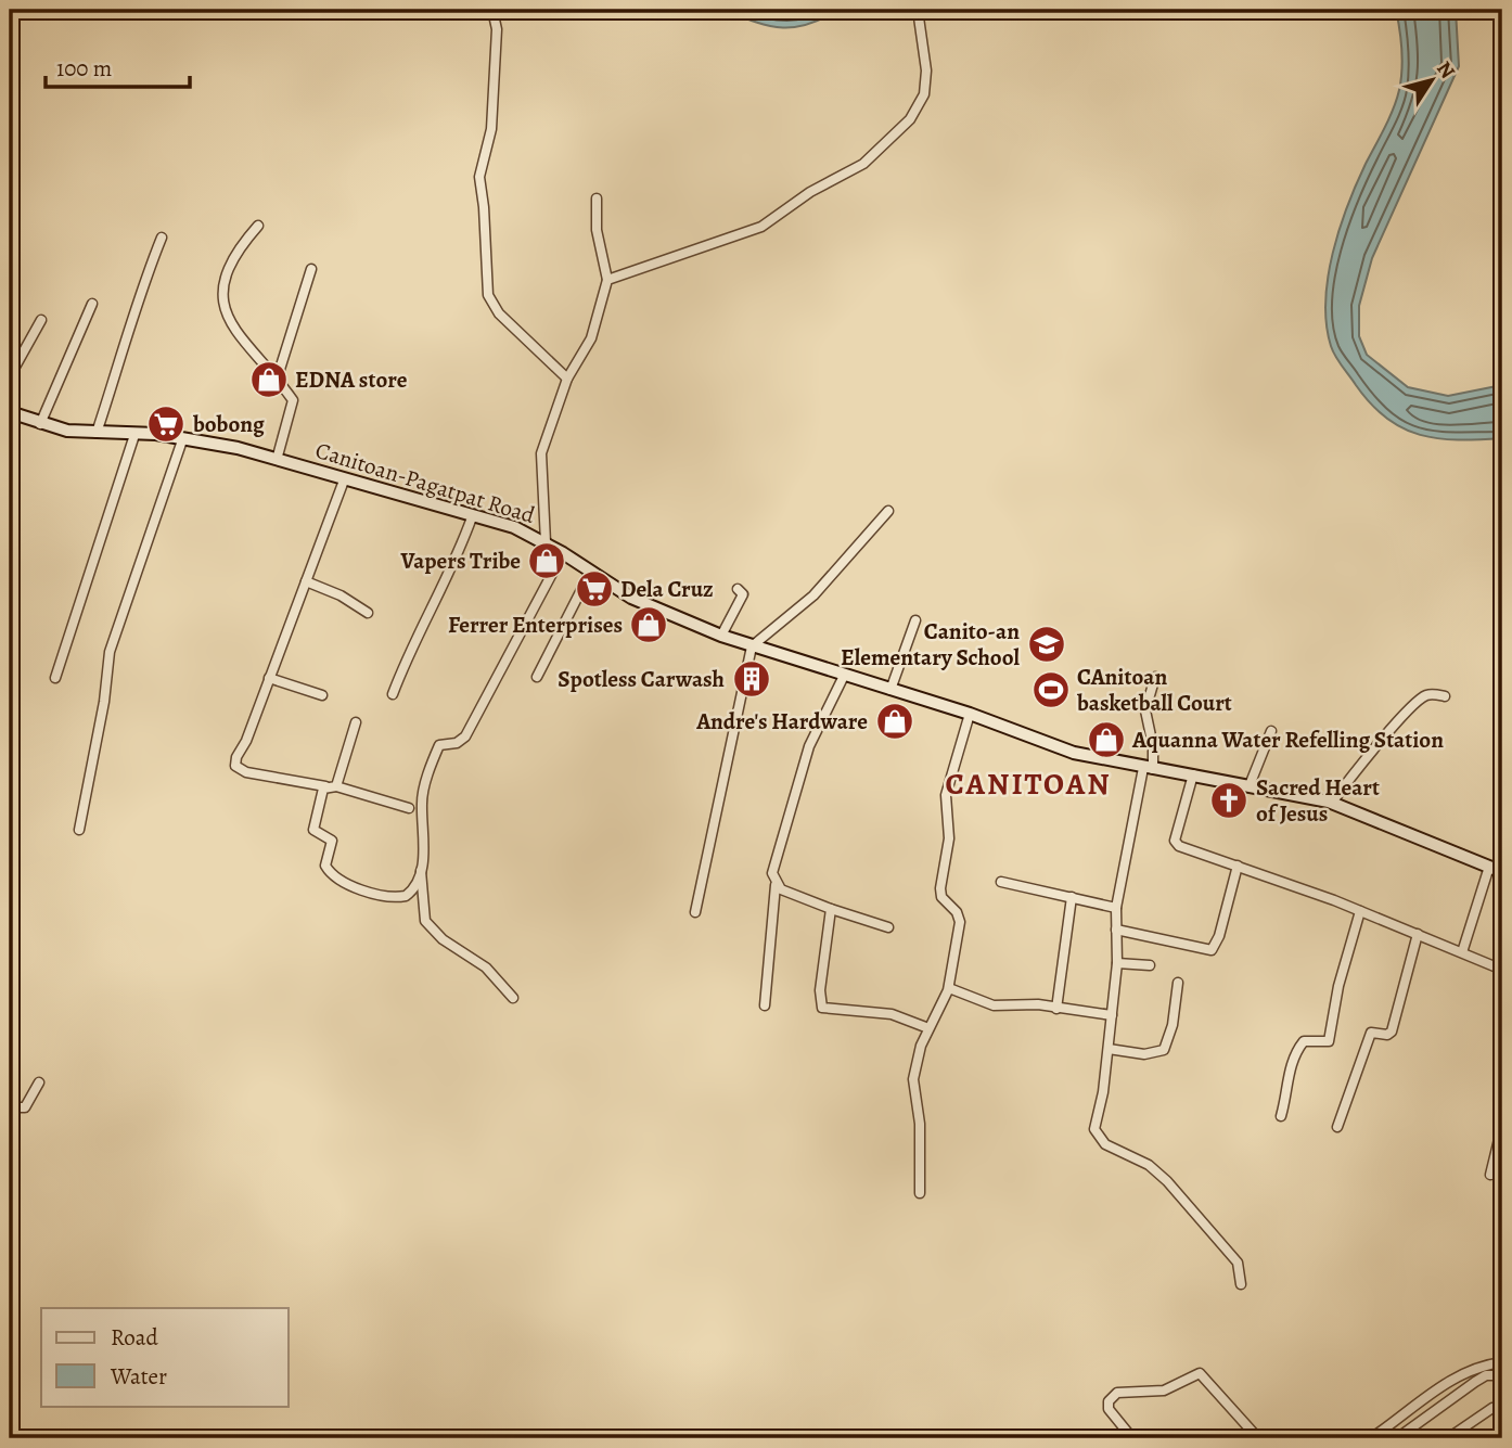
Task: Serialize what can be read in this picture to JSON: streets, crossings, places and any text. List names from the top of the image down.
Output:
{
  "streets": {
    "street": ["Canitoan-Pagatpat Road"]
  },
  "districts": ["CANITOAN"],
  "places": {
    "shop": [
      "EDNA store",
      "Vapers Tribe",
      "Ferrer Enterprises",
      "Andre's Hardware",
      "Aquanna Water Refelling Station"
    ],
    "supermarket": ["bobong", "Dela Cruz"],
    "school or university": ["Canito-an Elementary School"],
    "building": ["Spotless Carwash"],
    "sports": ["CAnitoan basketball Court"],
    "church": ["Sacred Heart of Jesus"]
  },
  "legend": ["Road", "Water"],
  "scale_bar": "100 m",
  "north": "top right"
}
